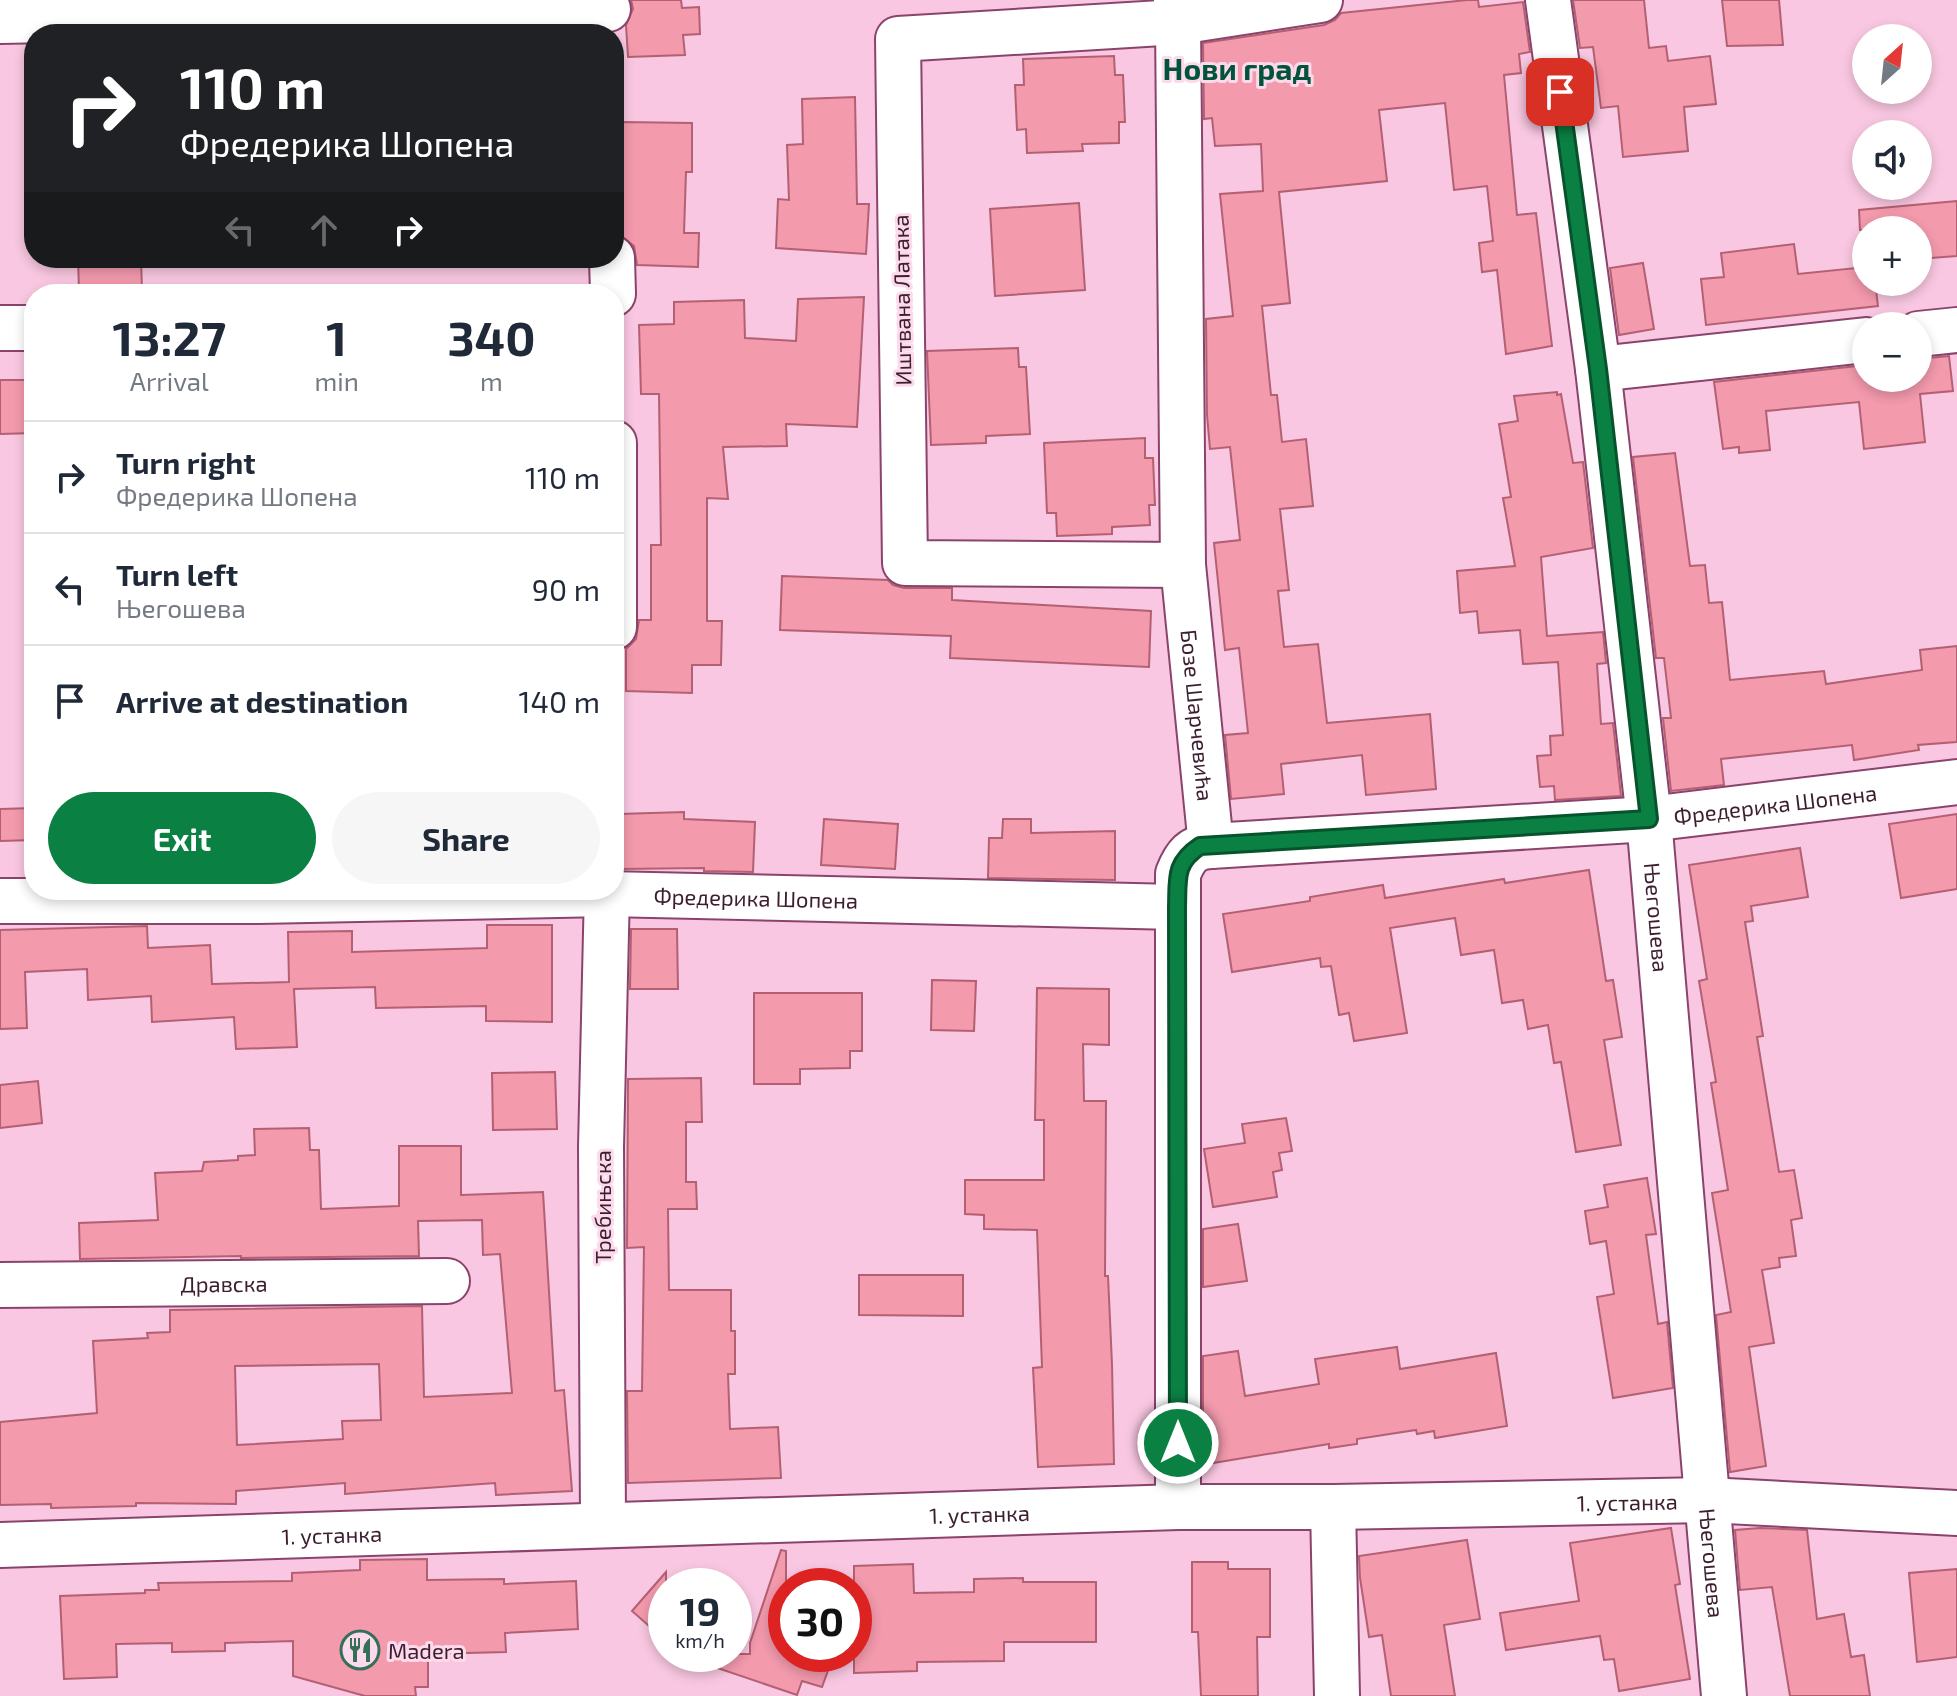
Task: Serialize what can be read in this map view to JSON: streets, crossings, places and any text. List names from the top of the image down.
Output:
{
  "streets": {
    "street": [
      "Иштвана Латака",
      "Бозе Шарчевића",
      "Фредерика Шопена",
      "Његошева",
      "Требињска",
      "Дравска",
      "1. устанка"
    ]
  },
  "crossings": [
    ["Иштвана Латака", "Бозе Шарчевића"],
    ["Бозе Шарчевића", "Фредерика Шопена"],
    ["Фредерика Шопена", "Његошева"],
    ["Његошева", "1. устанка"],
    ["Требињска", "1. устанка"]
  ],
  "districts": ["Нови град"],
  "places": {
    "restaurant": ["Madera"]
  },
  "north": "top right",
  "page": {
    "map_buttons": ["+", "−"],
    "turn": ["110 m", "Фредерика Шопена"],
    "eta": [
      "13:27",
      "Arrival",
      "1",
      "min",
      "340",
      "m"
    ],
    "list": [
      {
        "name": "Turn right",
        "note": "Фредерика Шопена",
        "value": "110 m"
      },
      {
        "name": "Turn left",
        "note": "Његошева",
        "value": "90 m"
      },
      {
        "name": "Arrive at destination",
        "value": "140 m"
      }
    ],
    "buttons": ["Exit", "Share"],
    "speed": "19 km/h",
    "limit": "30"
  }
}
